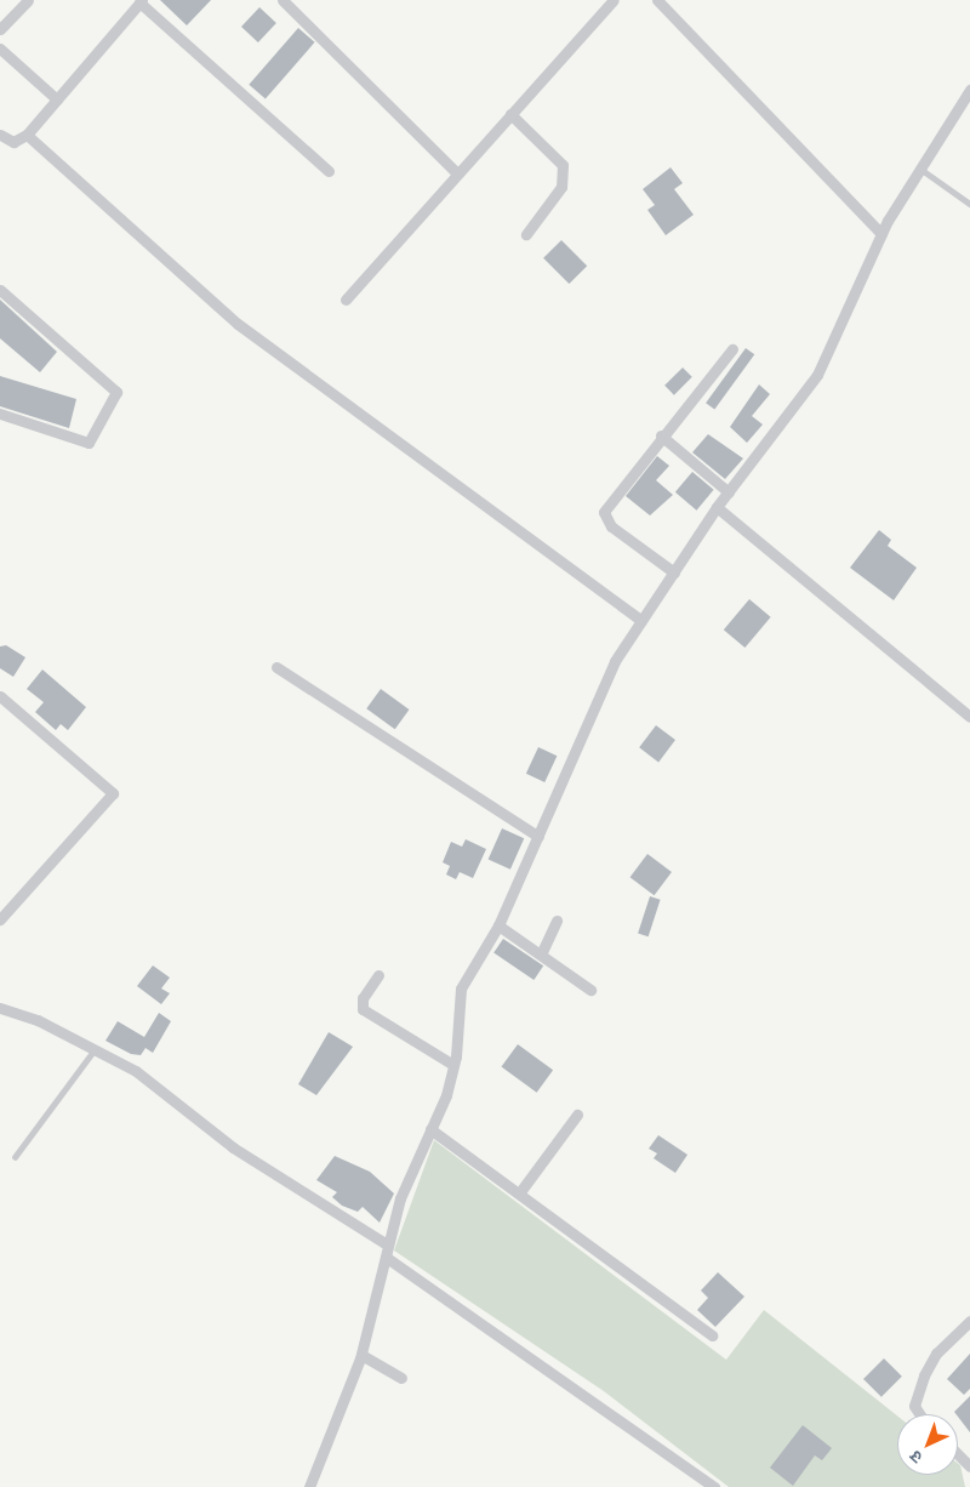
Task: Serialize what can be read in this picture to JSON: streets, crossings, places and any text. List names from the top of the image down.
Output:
{
  "north": "bottom left"
}
